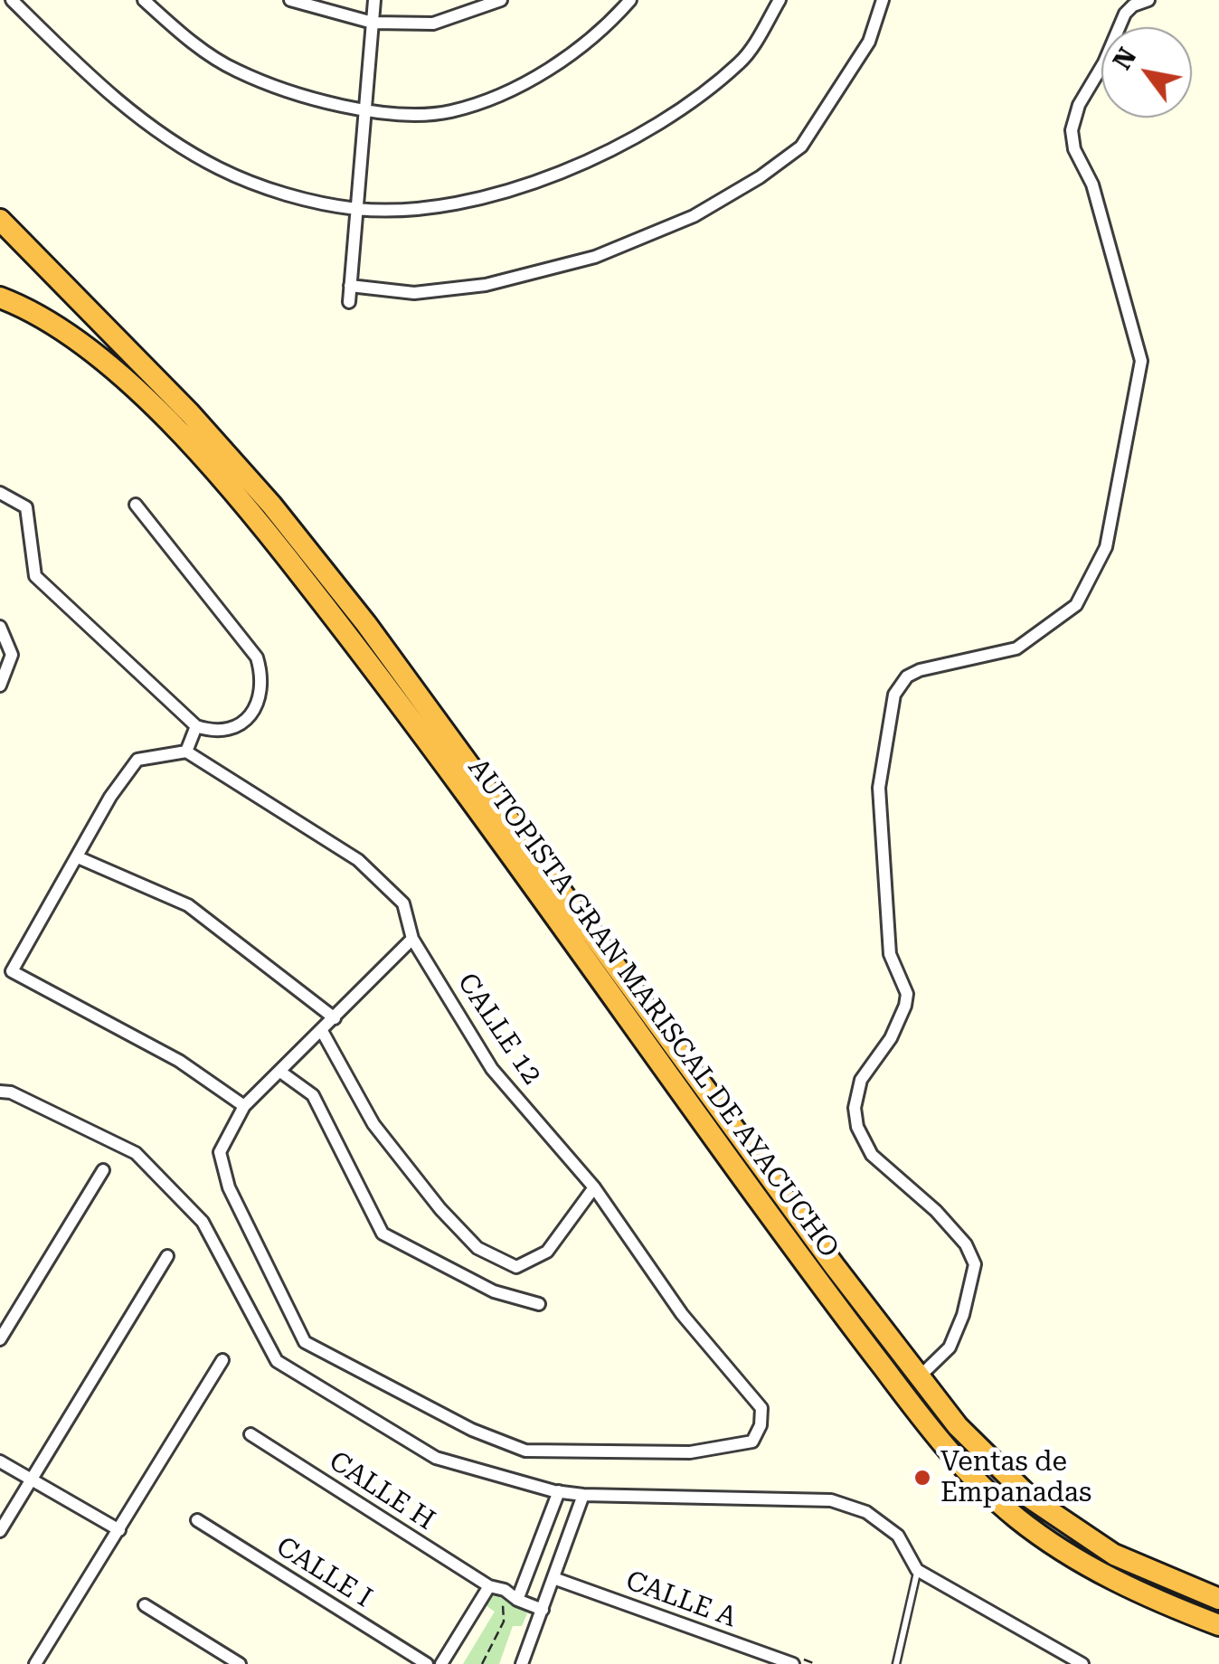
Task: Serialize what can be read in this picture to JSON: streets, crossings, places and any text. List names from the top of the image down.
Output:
{
  "streets": {
    "highway": ["AUTOPISTA GRAN MARISCAL DE AYACUCHO"],
    "street": [
      "CALLE 12",
      "CALLE H",
      "CALLE I",
      "CALLE A"
    ]
  },
  "places": ["Ventas de Empanadas"],
  "north": "top left"
}
